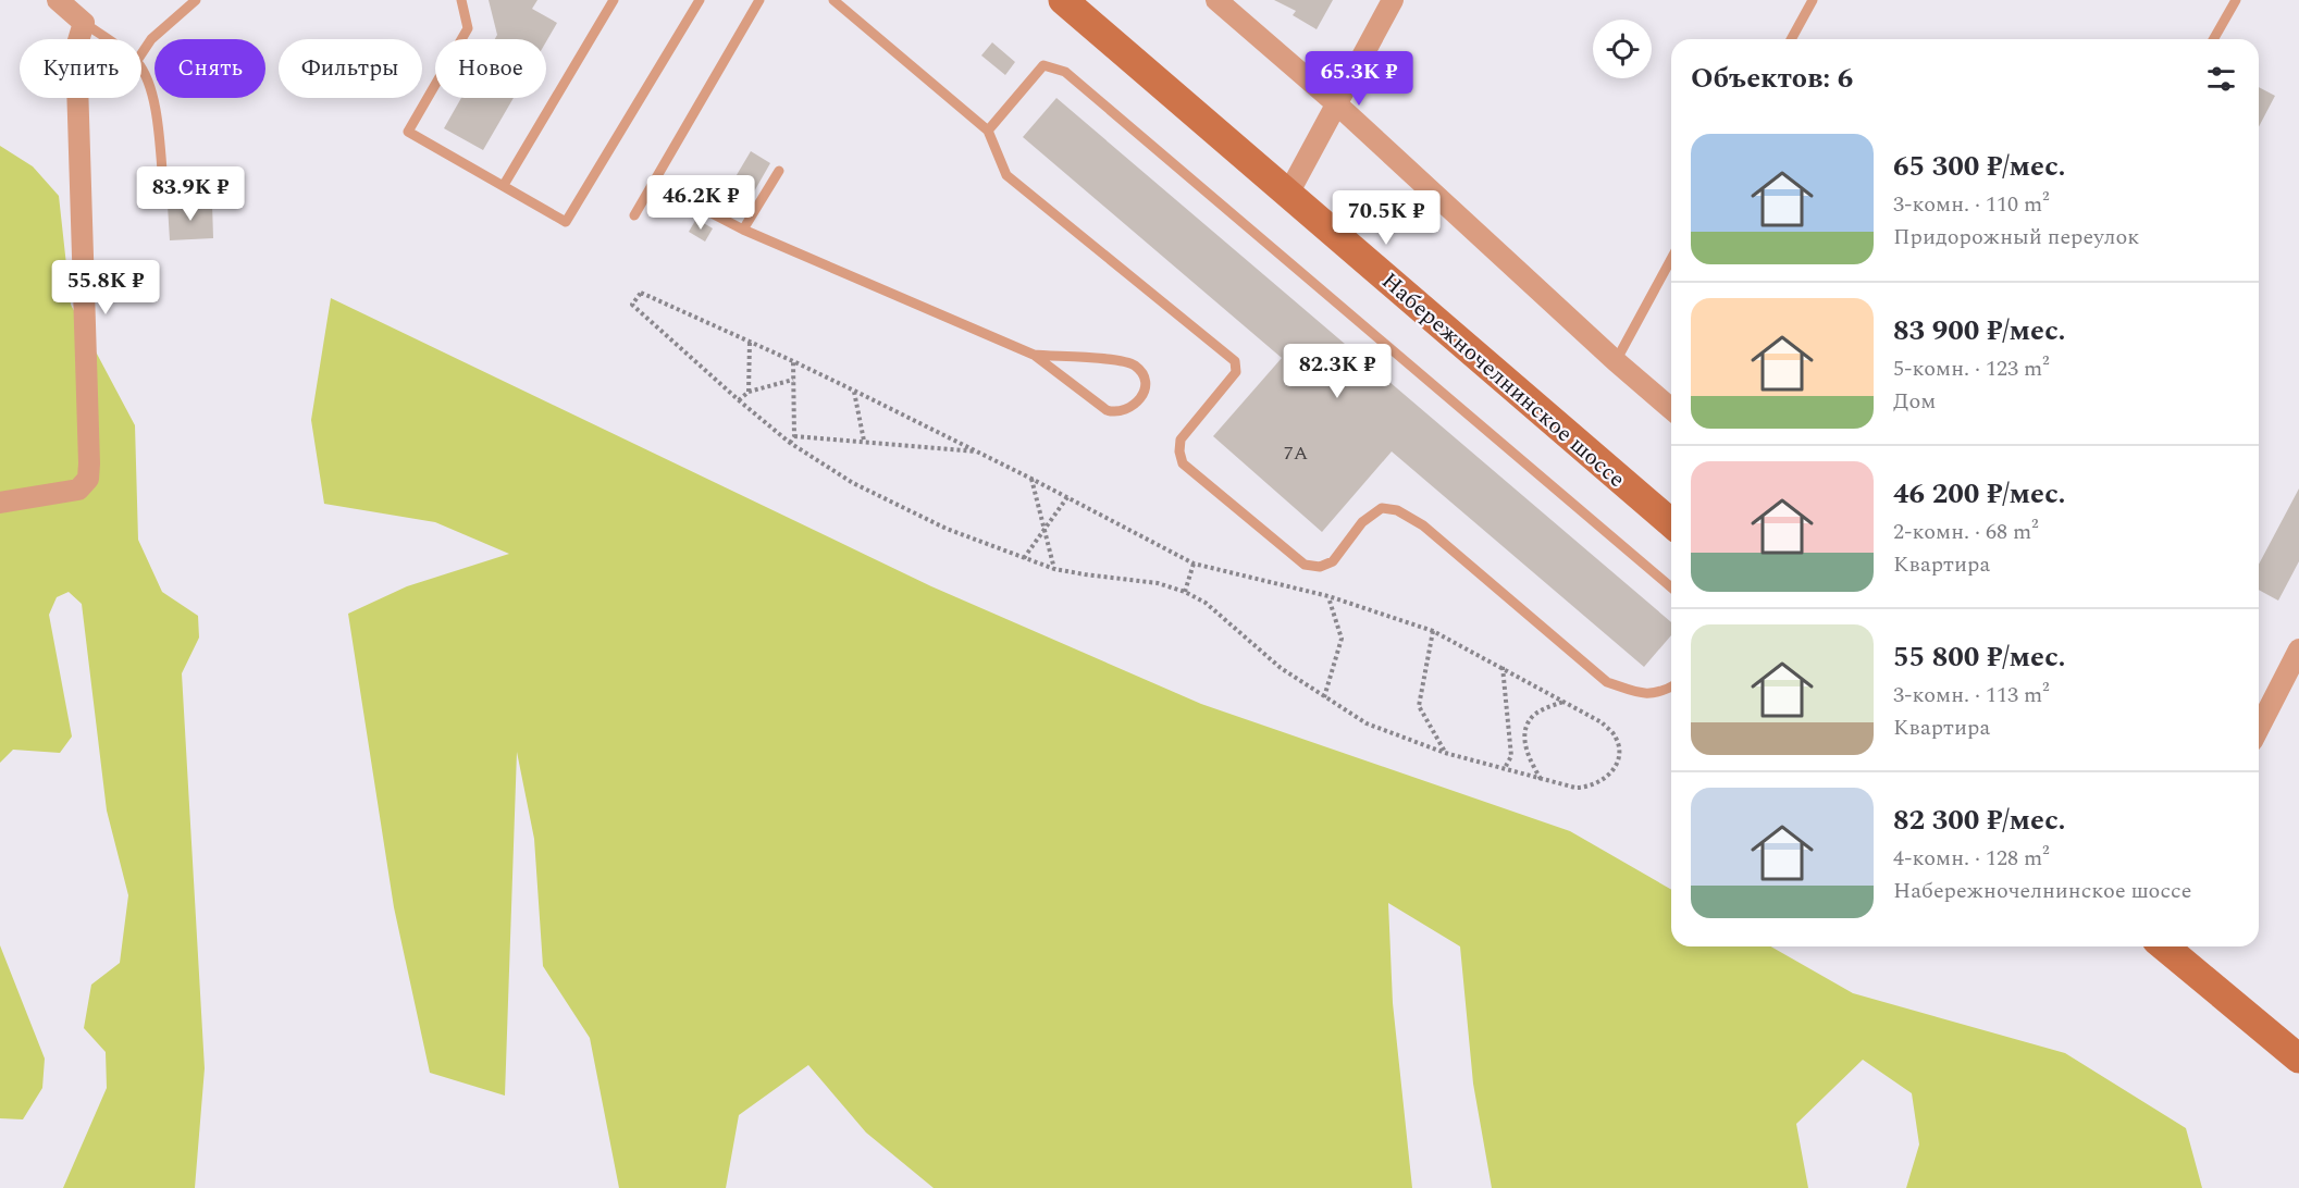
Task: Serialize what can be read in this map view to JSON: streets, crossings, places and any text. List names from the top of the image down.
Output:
{
  "streets": {
    "main road": ["Набережночелнинское шоссе"]
  },
  "house_numbers": ["7А"],
  "page": {
    "chip": [
      "Купить",
      "Снять",
      "Фильтры",
      "Новое"
    ],
    "heading": "Объектов: 6",
    "price": [
      "65.3K ₽",
      "83.9K ₽",
      "46.2K ₽",
      "70.5K ₽",
      "55.8K ₽",
      "82.3K ₽"
    ],
    "list": [
      {
        "name": "65 300 ₽/мес.",
        "note": "3-комн. · 110 m² · Придорожный переулок"
      },
      {
        "name": "83 900 ₽/мес.",
        "note": "5-комн. · 123 m² · Дом"
      },
      {
        "name": "46 200 ₽/мес.",
        "note": "2-комн. · 68 m² · Квартира"
      },
      {
        "name": "55 800 ₽/мес.",
        "note": "3-комн. · 113 m² · Квартира"
      },
      {
        "name": "82 300 ₽/мес.",
        "note": "4-комн. · 128 m² · Набережночелнинское шоссе"
      }
    ]
  }
}
